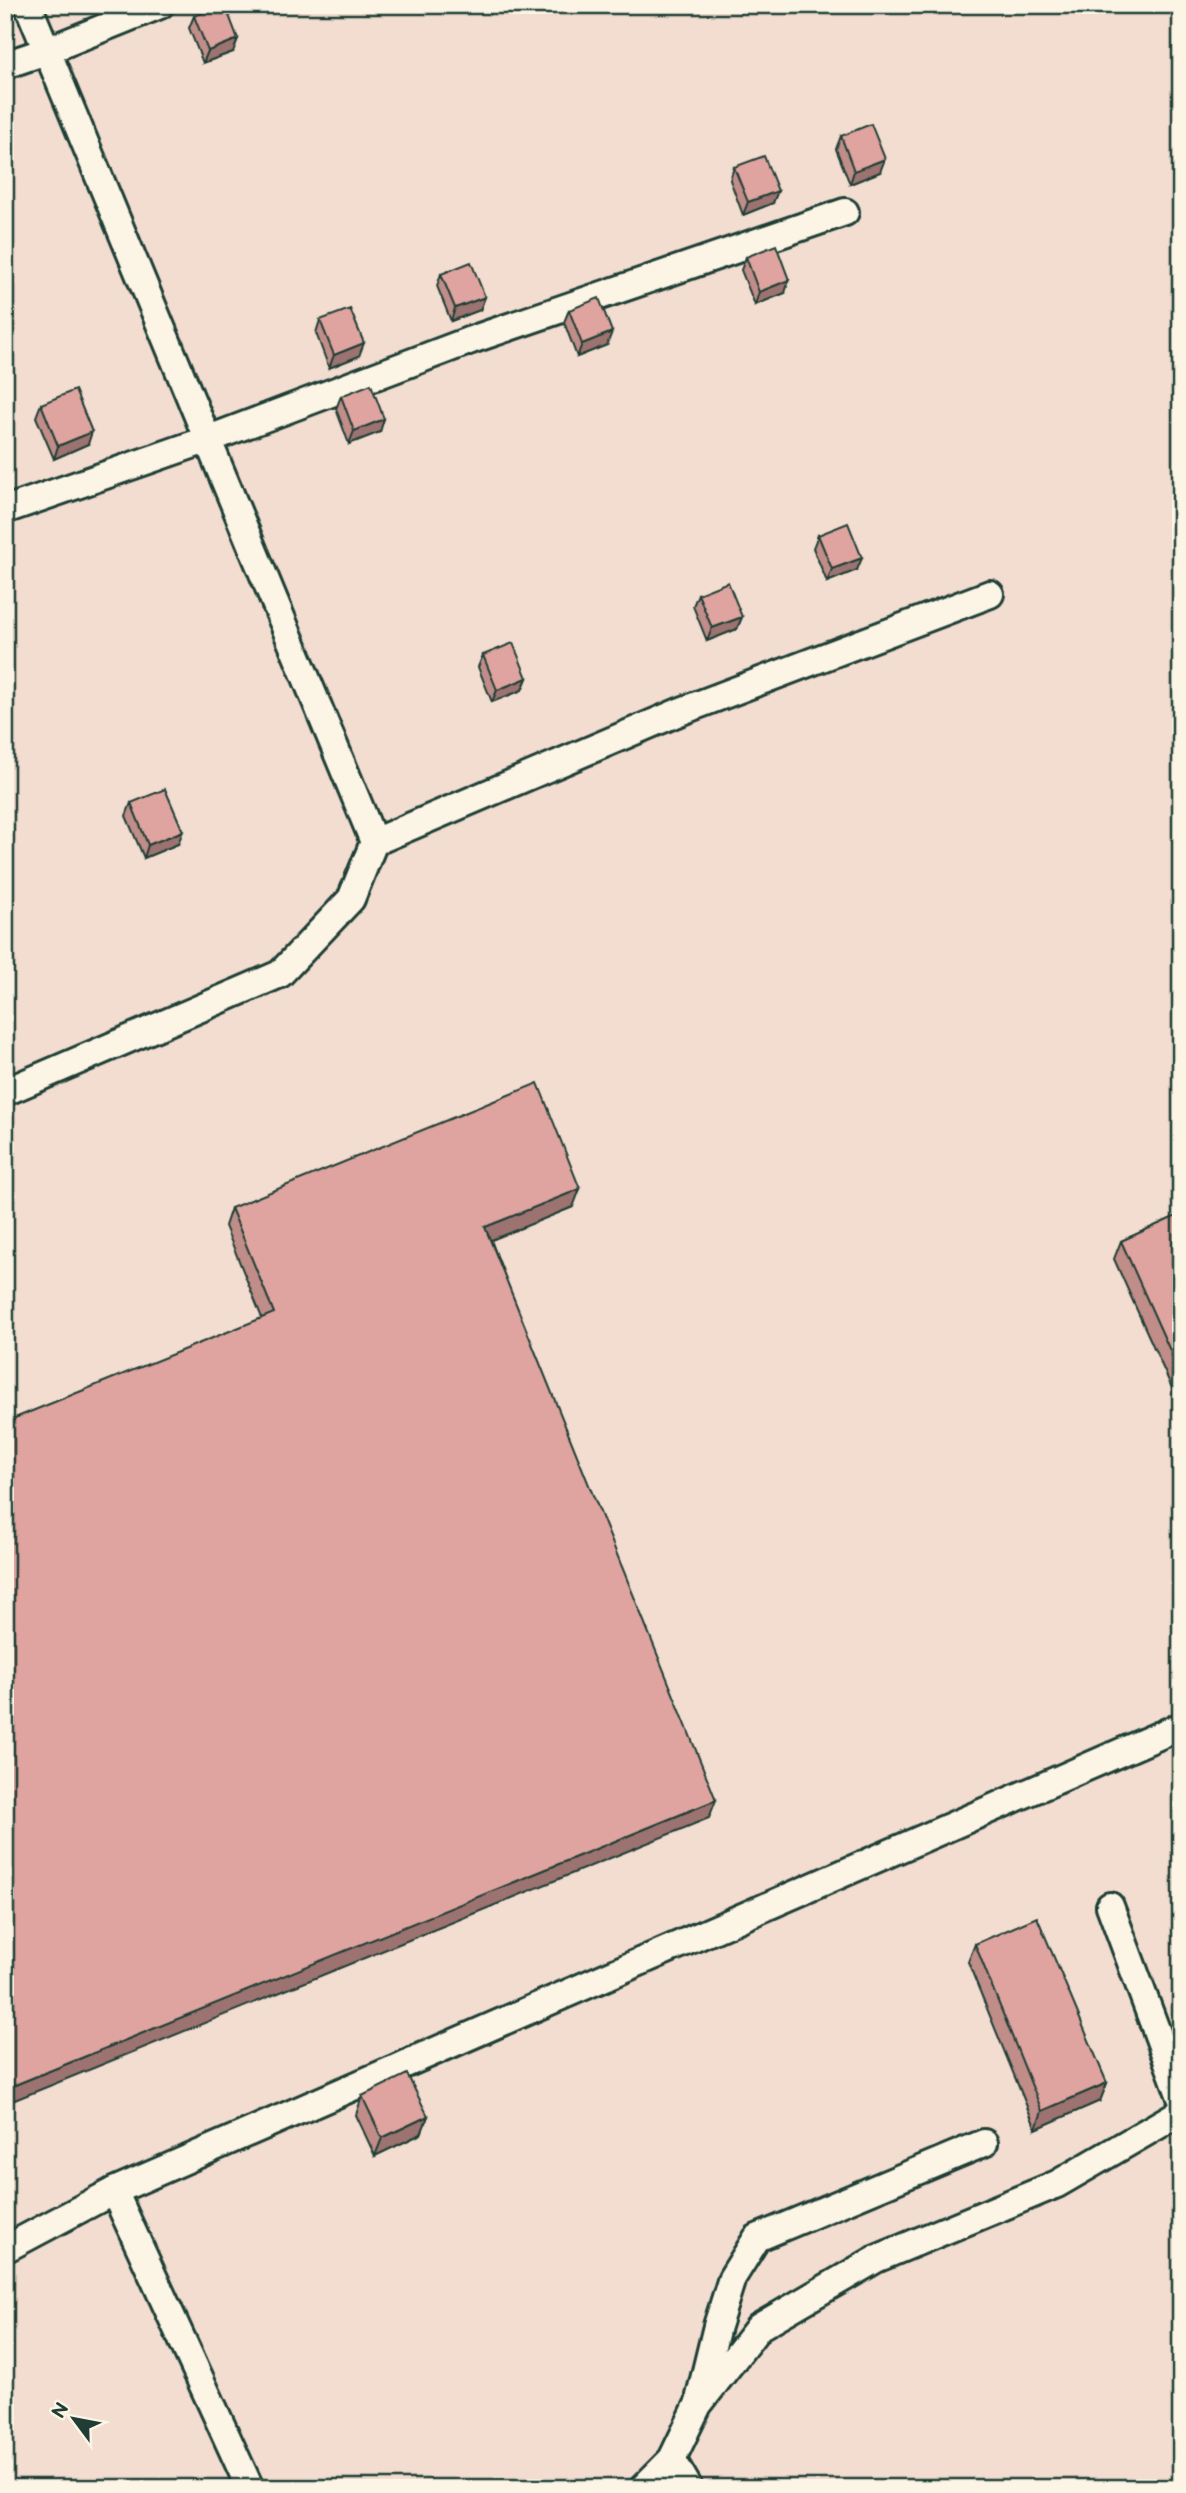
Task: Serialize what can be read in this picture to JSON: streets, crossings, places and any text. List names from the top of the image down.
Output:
{
  "north": "top left"
}
